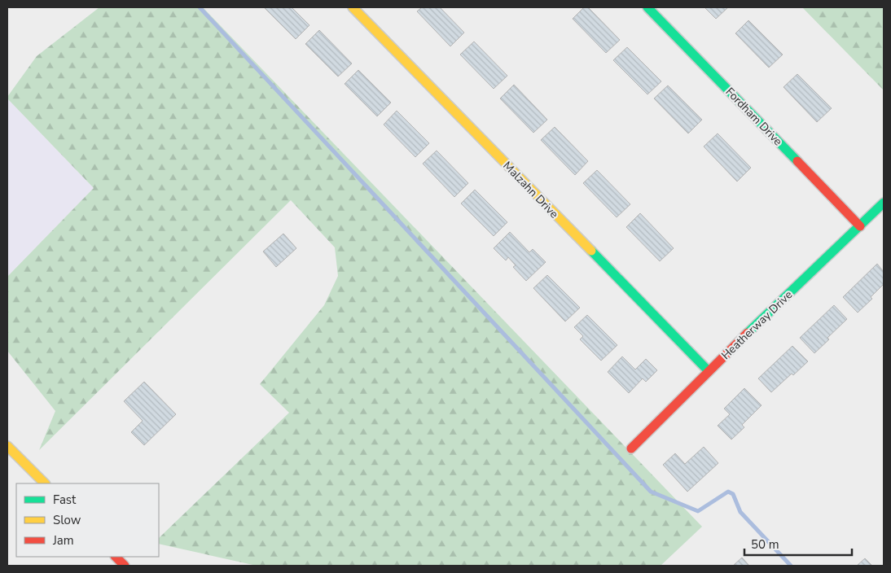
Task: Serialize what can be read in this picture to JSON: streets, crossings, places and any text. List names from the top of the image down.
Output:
{
  "streets": {
    "street": ["Fordham Drive", "Malzahn Drive", "Heatherway Drive"]
  },
  "crossings": [
    ["Fordham Drive", "Heatherway Drive"],
    ["Malzahn Drive", "Heatherway Drive"]
  ],
  "legend": ["Fast", "Slow", "Jam"],
  "scale_bar": "50 m"
}
